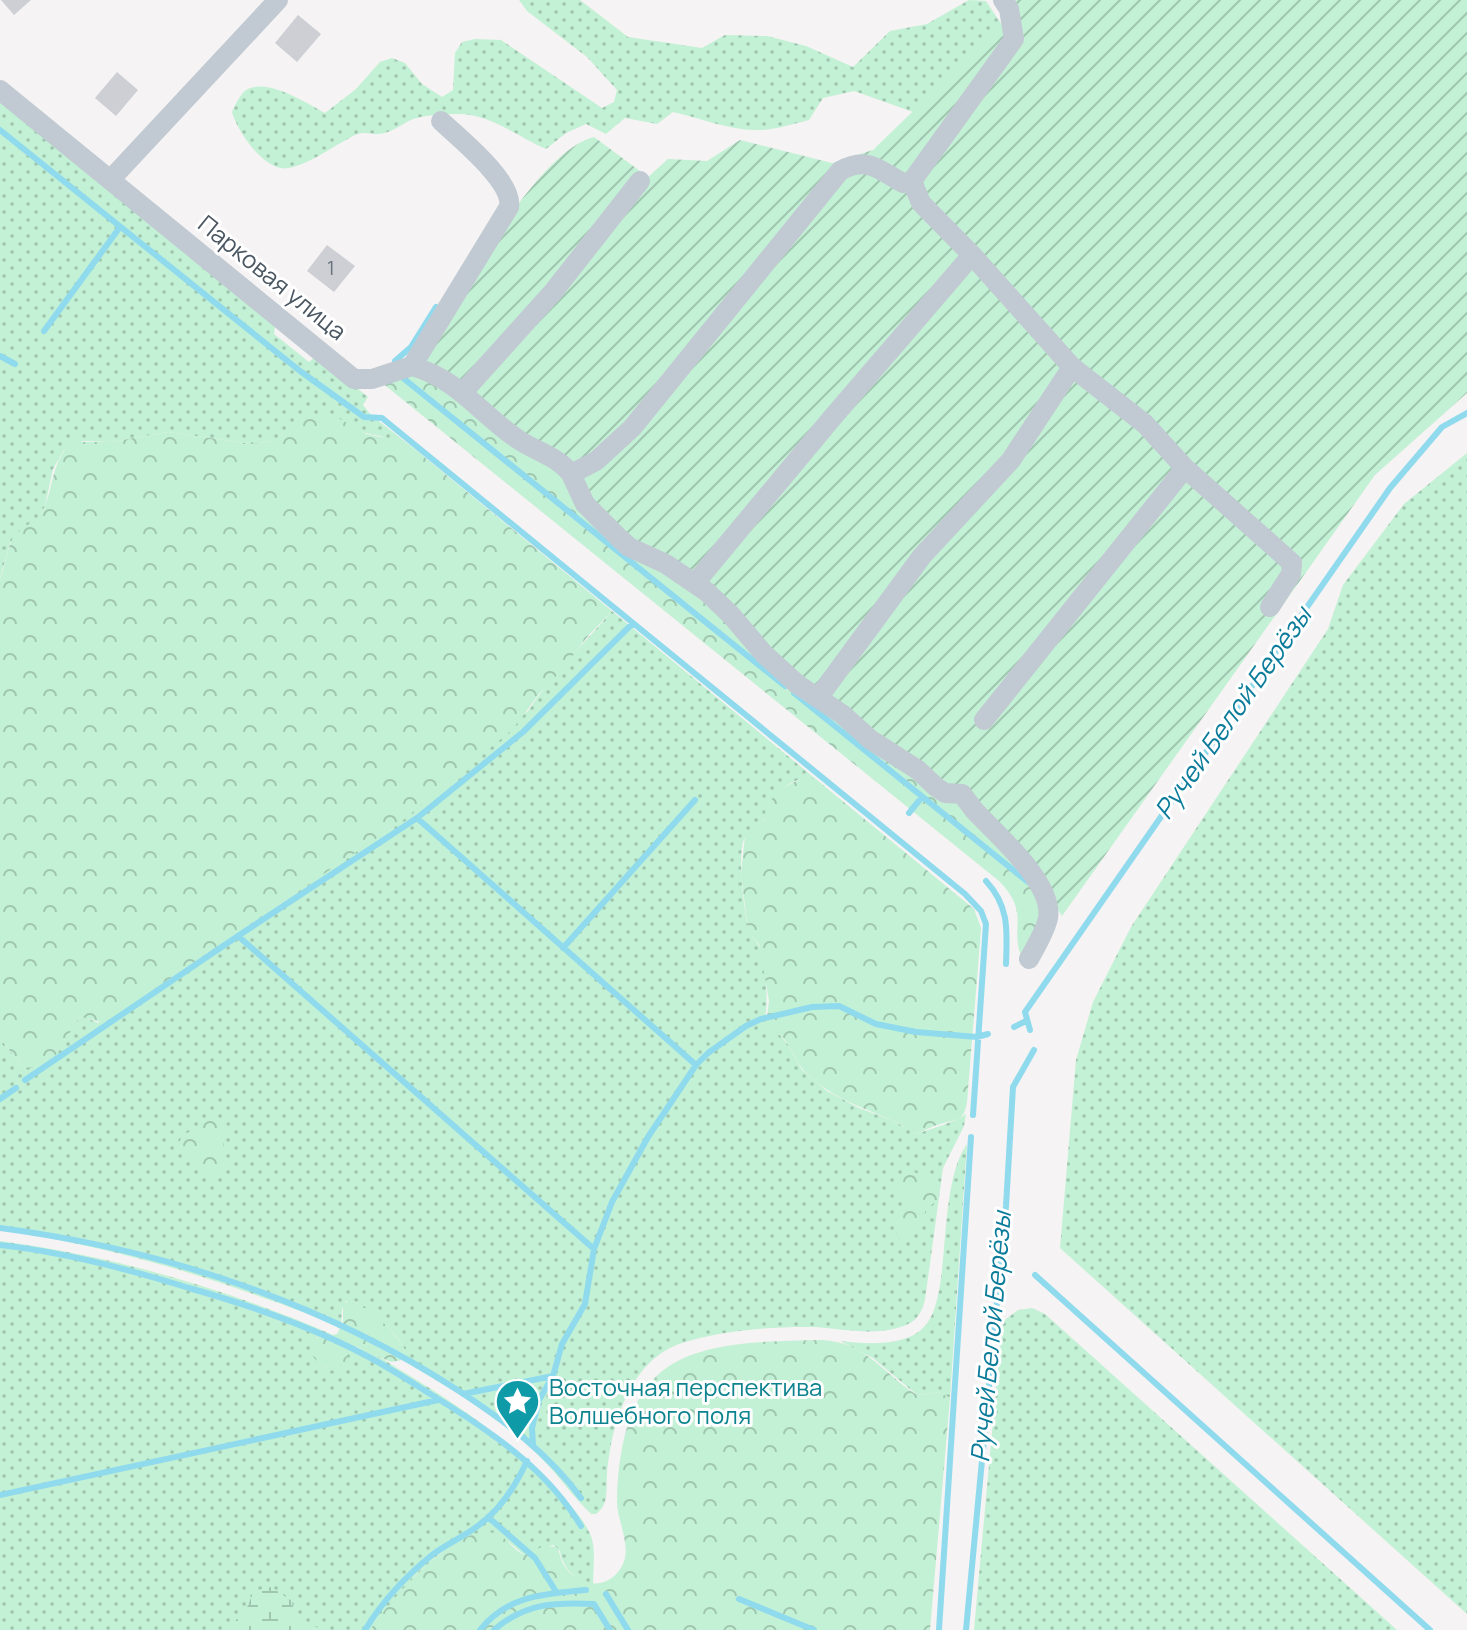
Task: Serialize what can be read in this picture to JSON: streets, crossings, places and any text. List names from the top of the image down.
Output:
{
  "streets": {
    "street": ["Парковая улица"]
  },
  "water": ["Ручей Белой Берёзы"],
  "places": {
    "place": ["Восточная перспектива Волшебного поля"]
  },
  "house_numbers": ["1"]
}
